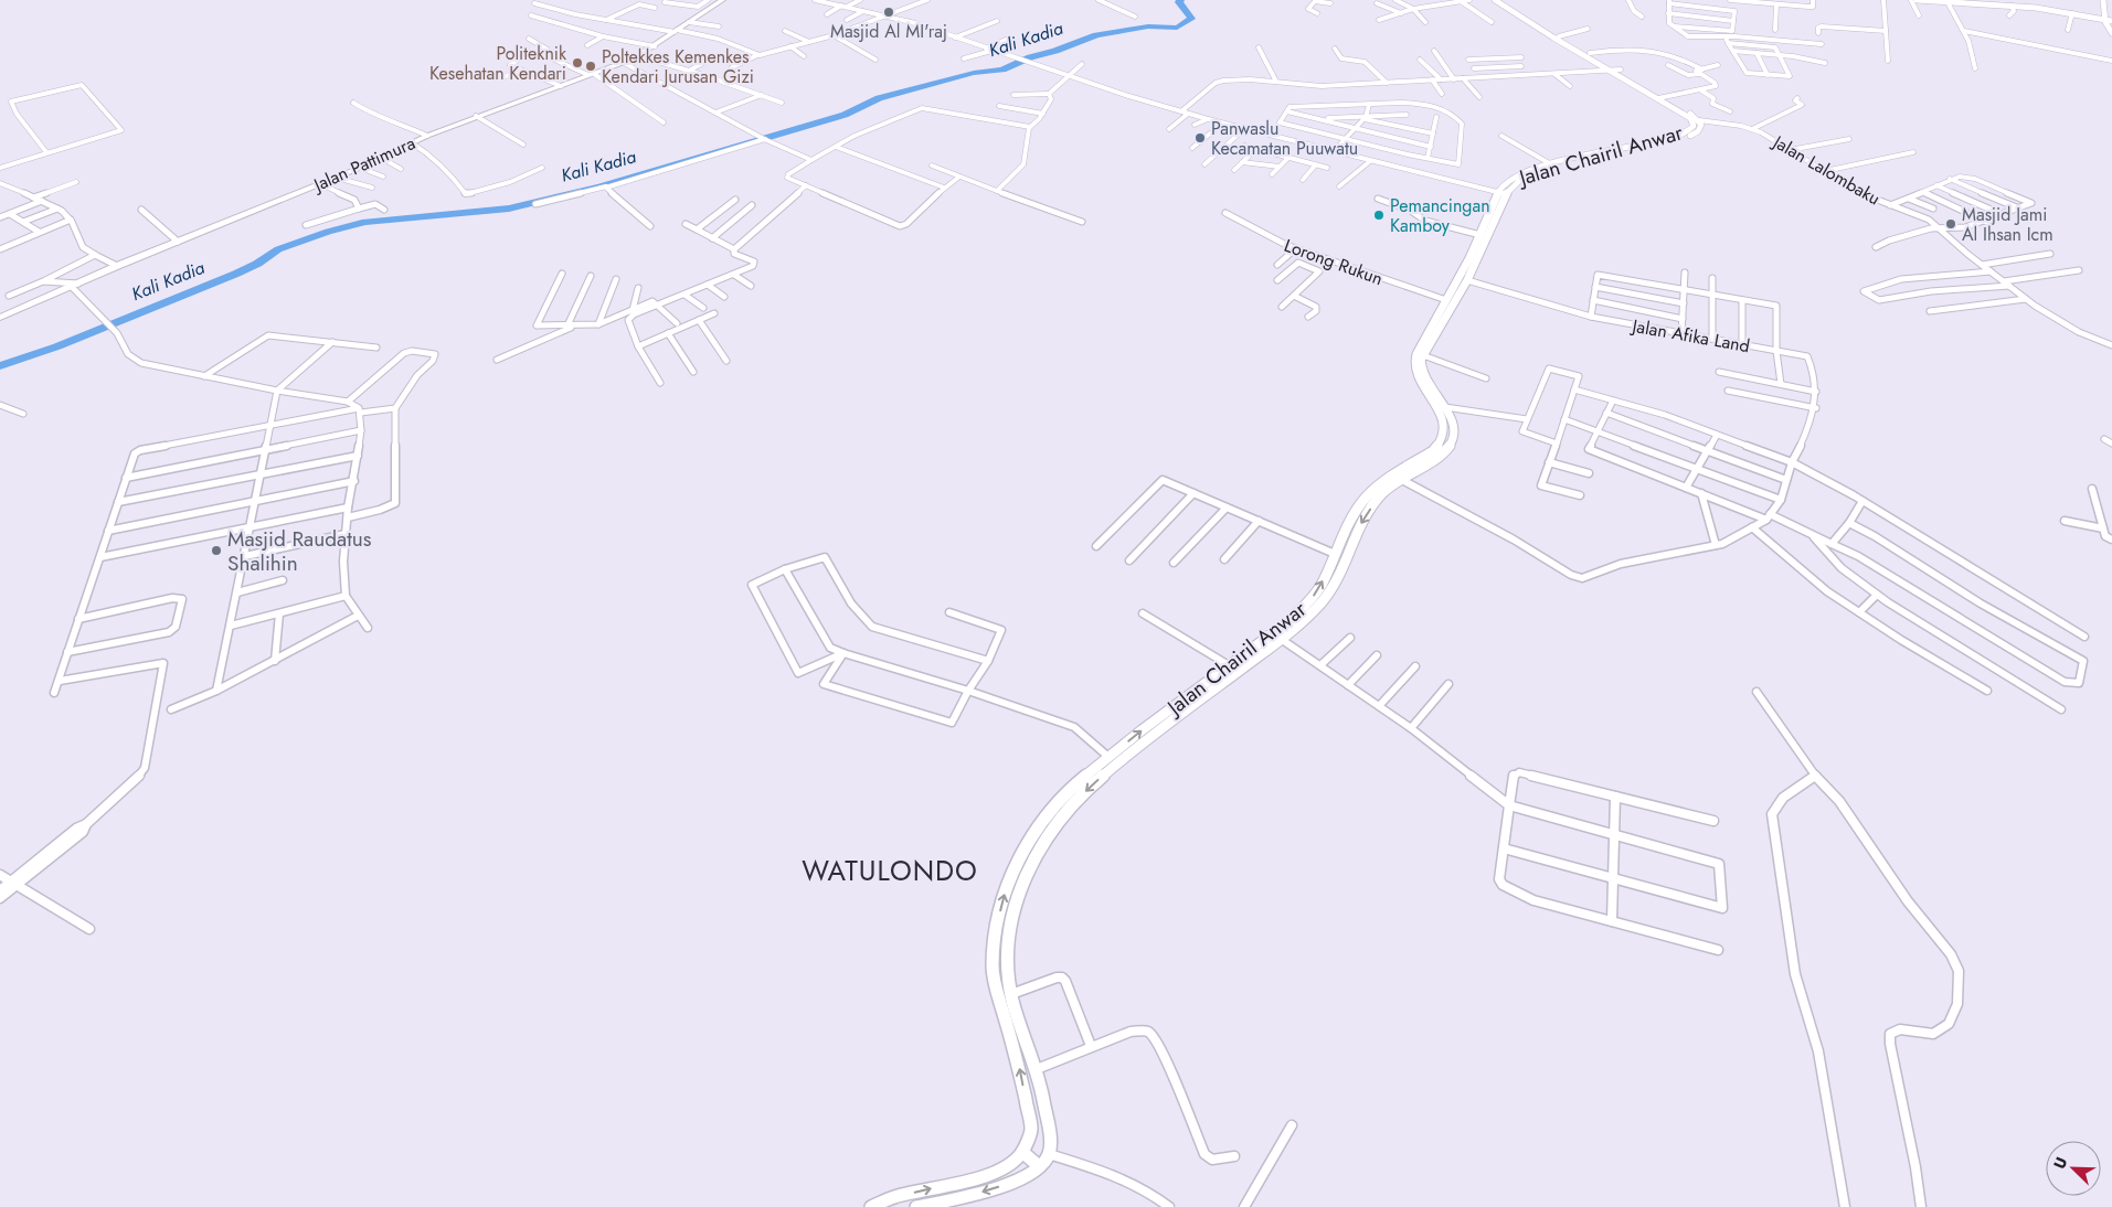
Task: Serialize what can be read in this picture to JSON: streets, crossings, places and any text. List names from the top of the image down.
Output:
{
  "streets": {
    "highway": ["Jalan Pattimura"],
    "main road": ["Jalan Chairil Anwar"],
    "street": ["Jalan Lalombaku", "Lorong Rukun", "Jalan Afika Land"]
  },
  "crossings": [
    ["Jalan Chairil Anwar", "Jalan Lalombaku"],
    ["Jalan Chairil Anwar", "Lorong Rukun"],
    ["Jalan Chairil Anwar", "Jalan Afika Land"]
  ],
  "districts": ["WATULONDO"],
  "water": ["Kali Kadia"],
  "places": [
    "Masjid Al MI'raj",
    "Politeknik Kesehatan Kendari",
    "Poltekkes Kemenkes Kendari Jurusan Gizi",
    "Panwaslu Kecamatan Puuwatu",
    "Pemancingan Kamboy",
    "Masjid Jami Al Ihsan Icm",
    "Masjid Raudatus Shalihin"
  ],
  "north": "top left"
}
